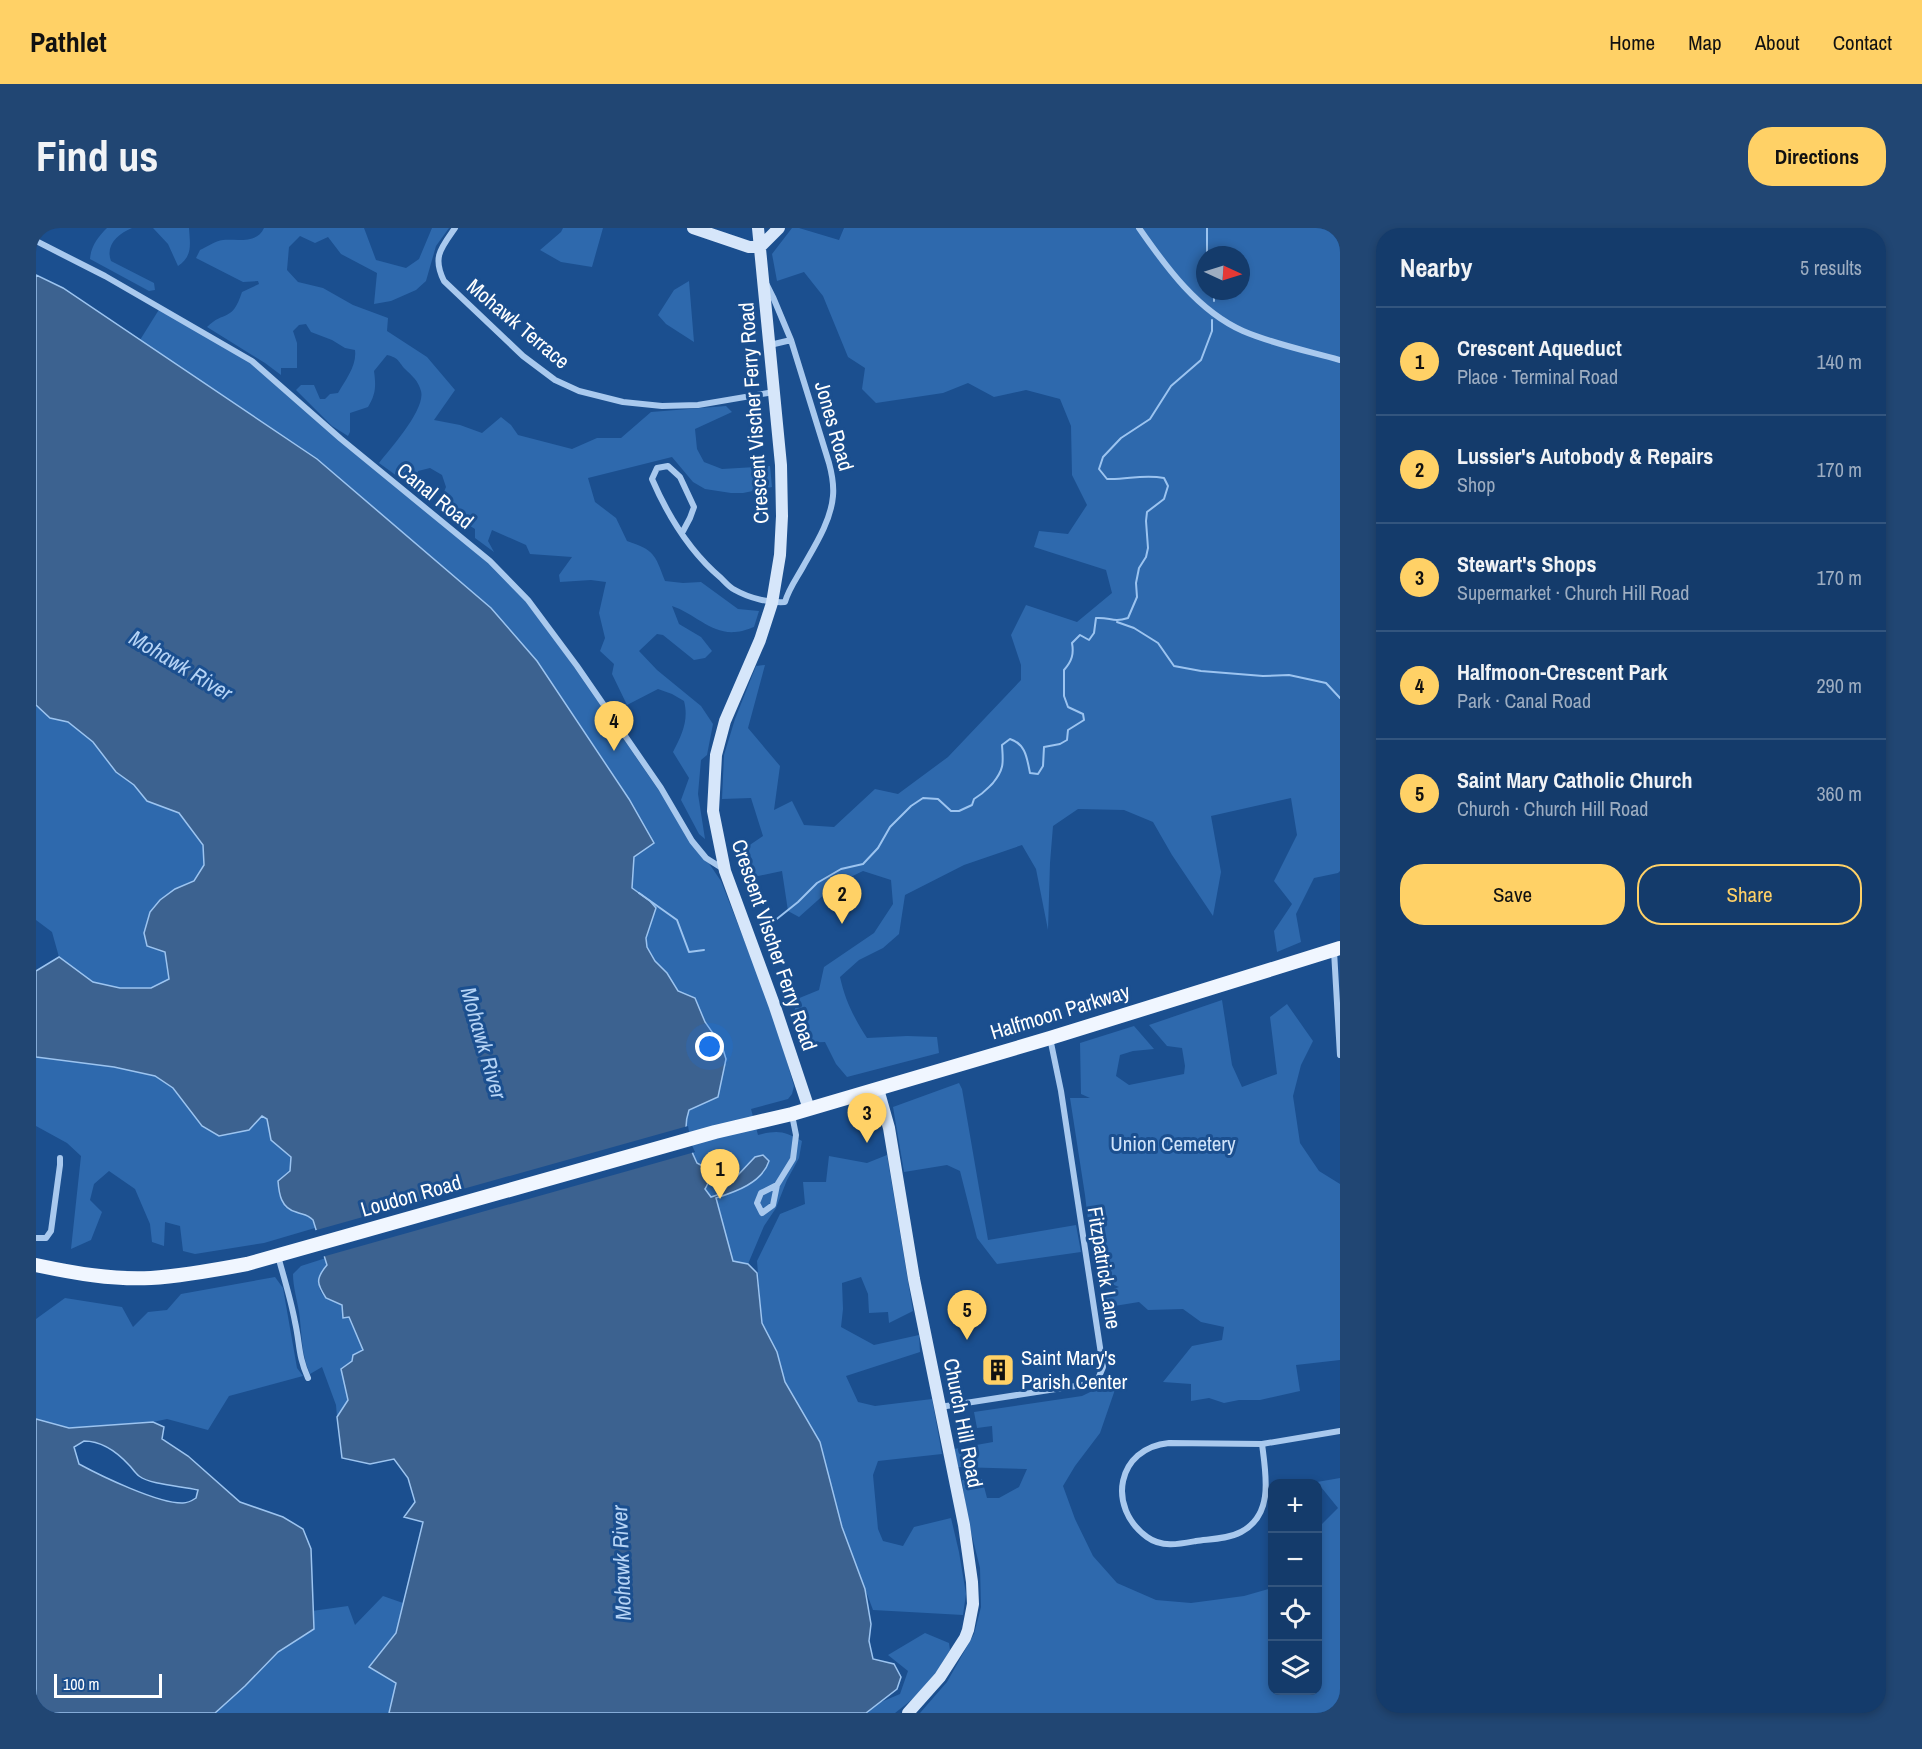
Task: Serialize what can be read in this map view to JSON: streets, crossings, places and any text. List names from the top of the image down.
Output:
{
  "streets": {
    "main road": [
      "Crescent Vischer Ferry Road",
      "Halfmoon Parkway",
      "Loudon Road",
      "Church Hill Road"
    ],
    "street": [
      "Mohawk Terrace",
      "Jones Road",
      "Canal Road",
      "Fitzpatrick Lane"
    ]
  },
  "crossings": [
    ["Mohawk Terrace", "Crescent Vischer Ferry Road"],
    ["Crescent Vischer Ferry Road", "Jones Road"],
    ["Crescent Vischer Ferry Road", "Canal Road"],
    ["Crescent Vischer Ferry Road", "Halfmoon Parkway"],
    ["Halfmoon Parkway", "Loudon Road"],
    ["Halfmoon Parkway", "Fitzpatrick Lane"],
    ["Halfmoon Parkway", "Church Hill Road"],
    ["Fitzpatrick Lane", "Church Hill Road"]
  ],
  "water": ["Mohawk River"],
  "parks": ["Union Cemetery"],
  "places": {
    "building": ["Saint Mary's Parish Center"]
  },
  "scale_bar": "100 m",
  "north": "right",
  "page": {
    "header": "Pathlet",
    "nav": [
      "Home",
      "Map",
      "About",
      "Contact"
    ],
    "buttons": [
      "Directions",
      ["Save", "Share"]
    ],
    "title": "Find us",
    "heading": ["Nearby", "5 results"],
    "list": [
      {
        "mark": "1",
        "name": "Crescent Aqueduct",
        "note": "Place · Terminal Road",
        "value": "140 m"
      },
      {
        "mark": "2",
        "name": "Lussier's Autobody & Repairs",
        "note": "Shop",
        "value": "170 m"
      },
      {
        "mark": "3",
        "name": "Stewart's Shops",
        "note": "Supermarket · Church Hill Road",
        "value": "170 m"
      },
      {
        "mark": "4",
        "name": "Halfmoon-Crescent Park",
        "note": "Park · Canal Road",
        "value": "290 m"
      },
      {
        "mark": "5",
        "name": "Saint Mary Catholic Church",
        "note": "Church · Church Hill Road",
        "value": "360 m"
      }
    ],
    "pins": [
      "4",
      "2",
      "3",
      "1",
      "5"
    ],
    "map_buttons": ["+", "−"],
    "scale": "100 m"
  }
}
